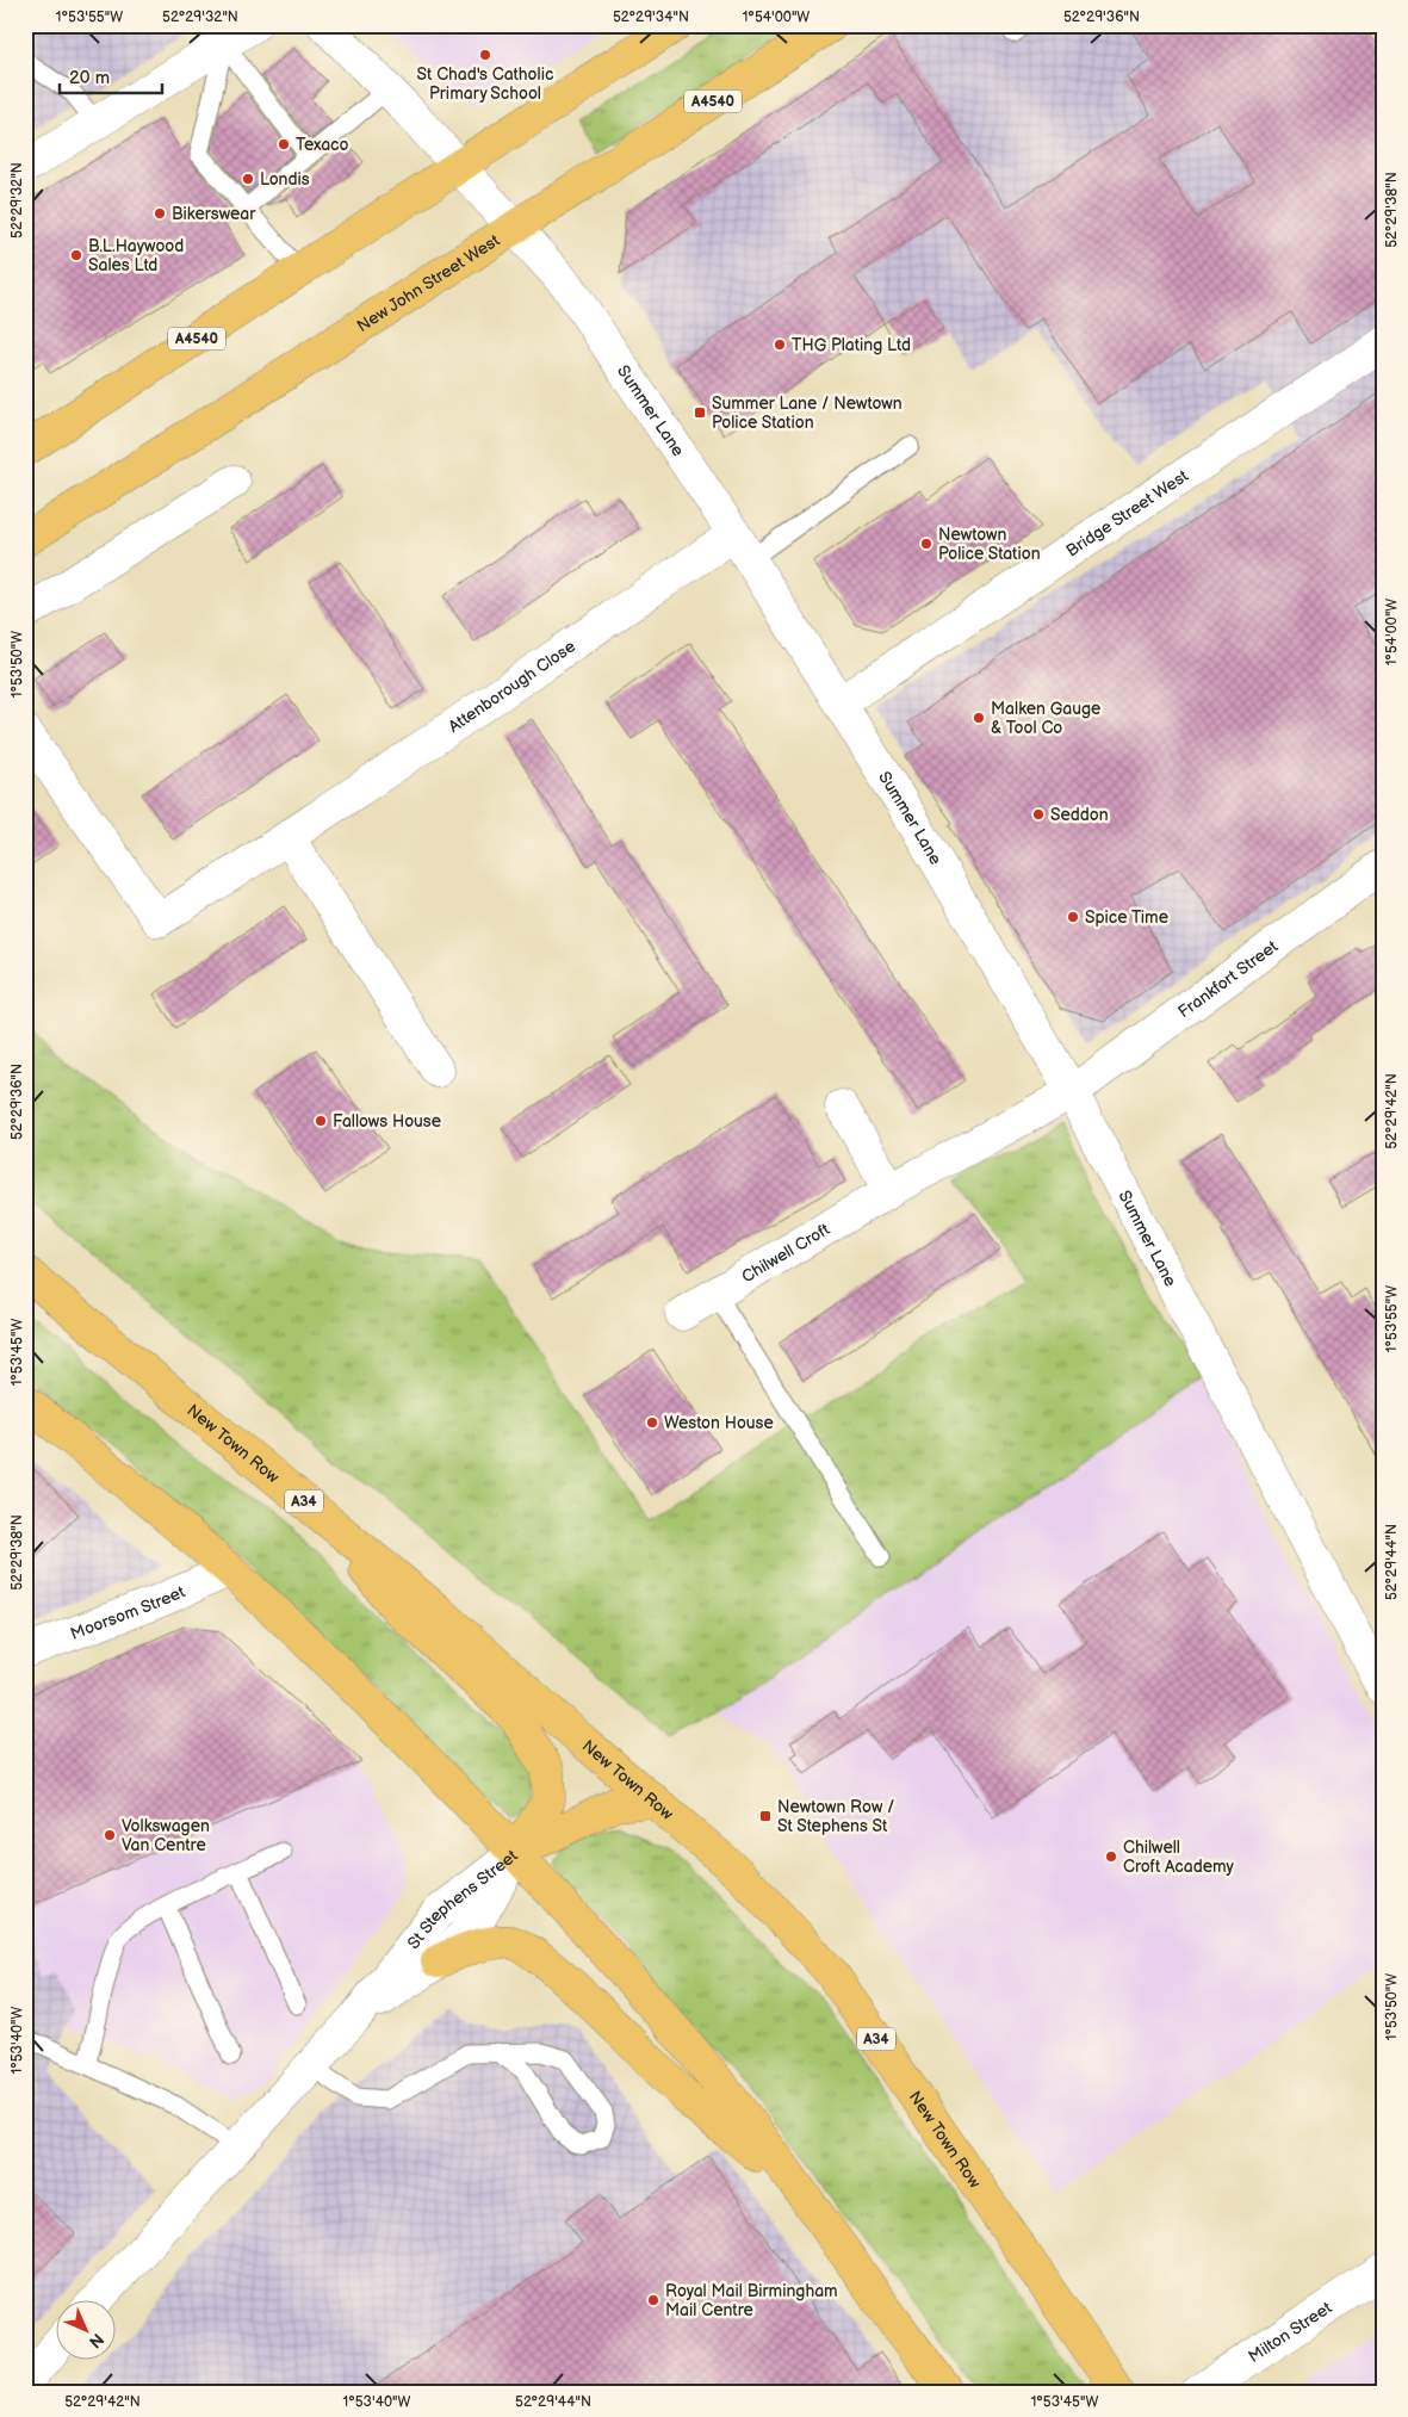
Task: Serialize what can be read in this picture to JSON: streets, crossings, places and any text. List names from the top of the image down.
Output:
{
  "streets": {
    "highway": [
      "A4540",
      "New John Street West",
      "New Town Row",
      "A34"
    ],
    "street": [
      "Summer Lane",
      "Bridge Street West",
      "Attenborough Close",
      "Frankfort Street",
      "Chilwell Croft",
      "Moorsom Street",
      "St Stephens Street",
      "Milton Street"
    ]
  },
  "crossings": [
    ["A4540", "Summer Lane"],
    ["New John Street West", "Summer Lane"],
    ["Summer Lane", "Bridge Street West"],
    ["Summer Lane", "Attenborough Close"],
    ["Summer Lane", "Frankfort Street"],
    ["Summer Lane", "Chilwell Croft"],
    ["Frankfort Street", "Chilwell Croft"]
  ],
  "places": {
    "other": [
      "St Chad's Catholic Primary School",
      "Texaco",
      "Londis",
      "Bikerswear",
      "B.L.Haywood Sales Ltd",
      "THG Plating Ltd",
      "Newtown Police Station",
      "Malken Gauge & Tool Co",
      "Seddon",
      "Spice Time",
      "Fallows House",
      "Weston House",
      "Volkswagen Van Centre",
      "Chilwell Croft Academy",
      "Royal Mail Birmingham Mail Centre"
    ],
    "transit": ["Summer Lane / Newtown Police Station", "Newtown Row / St Stephens St"]
  },
  "scale_bar": "20 m",
  "north": "bottom right",
  "coordinates": [
    "1°53'55\"W",
    "52°29'32\"N",
    "52°29'34\"N",
    "1°54'00\"W",
    "52°29'36\"N",
    "52°29'38\"N",
    "1°53'50\"W",
    "52°29'42\"N",
    "1°53'45\"W",
    "52°29'44\"N",
    "1°53'40\"W"
  ]
}
